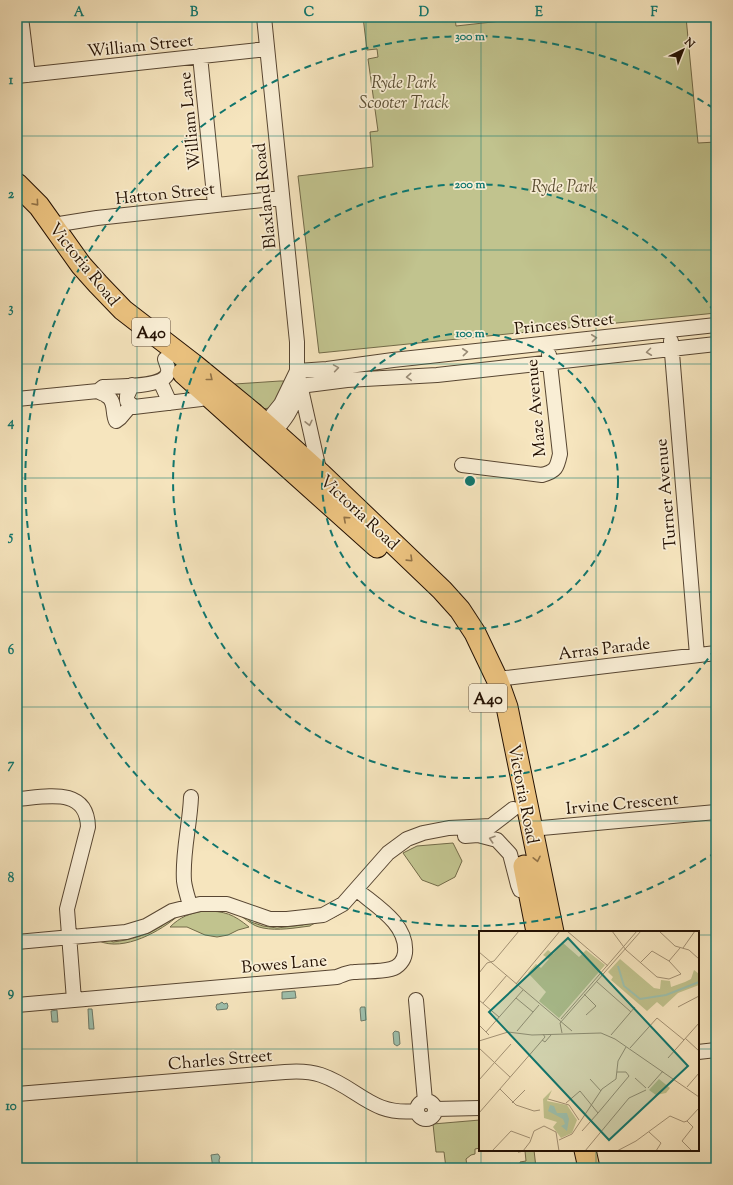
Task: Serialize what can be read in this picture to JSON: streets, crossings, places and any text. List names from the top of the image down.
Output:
{
  "streets": {
    "highway": ["Victoria Road", "A40"],
    "street": [
      "William Street",
      "William Lane",
      "Hatton Street",
      "Blaxland Road",
      "Princes Street",
      "Maze Avenue",
      "Turner Avenue",
      "Arras Parade",
      "Irvine Crescent",
      "Bowes Lane",
      "Charles Street"
    ]
  },
  "crossings": [
    ["William Street", "William Lane"],
    ["William Street", "Blaxland Road"],
    ["William Lane", "Hatton Street"],
    ["Hatton Street", "Blaxland Road"],
    ["Hatton Street", "Victoria Road"],
    ["Blaxland Road", "Victoria Road"],
    ["Blaxland Road", "Princes Street"],
    ["Victoria Road", "Arras Parade"],
    ["Victoria Road", "Irvine Crescent"],
    ["Princes Street", "Maze Avenue"],
    ["Princes Street", "Turner Avenue"],
    ["Turner Avenue", "Arras Parade"]
  ],
  "parks": ["Ryde Park Scooter Track", "Ryde Park"],
  "north": "top right",
  "grid": {
    "columns": [
      "A",
      "B",
      "C",
      "D",
      "E",
      "F"
    ],
    "rows": [
      "1",
      "2",
      "3",
      "4",
      "5",
      "6",
      "7",
      "8",
      "9",
      "10"
    ]
  },
  "rings": ["300 m", "200 m", "100 m"]
}
